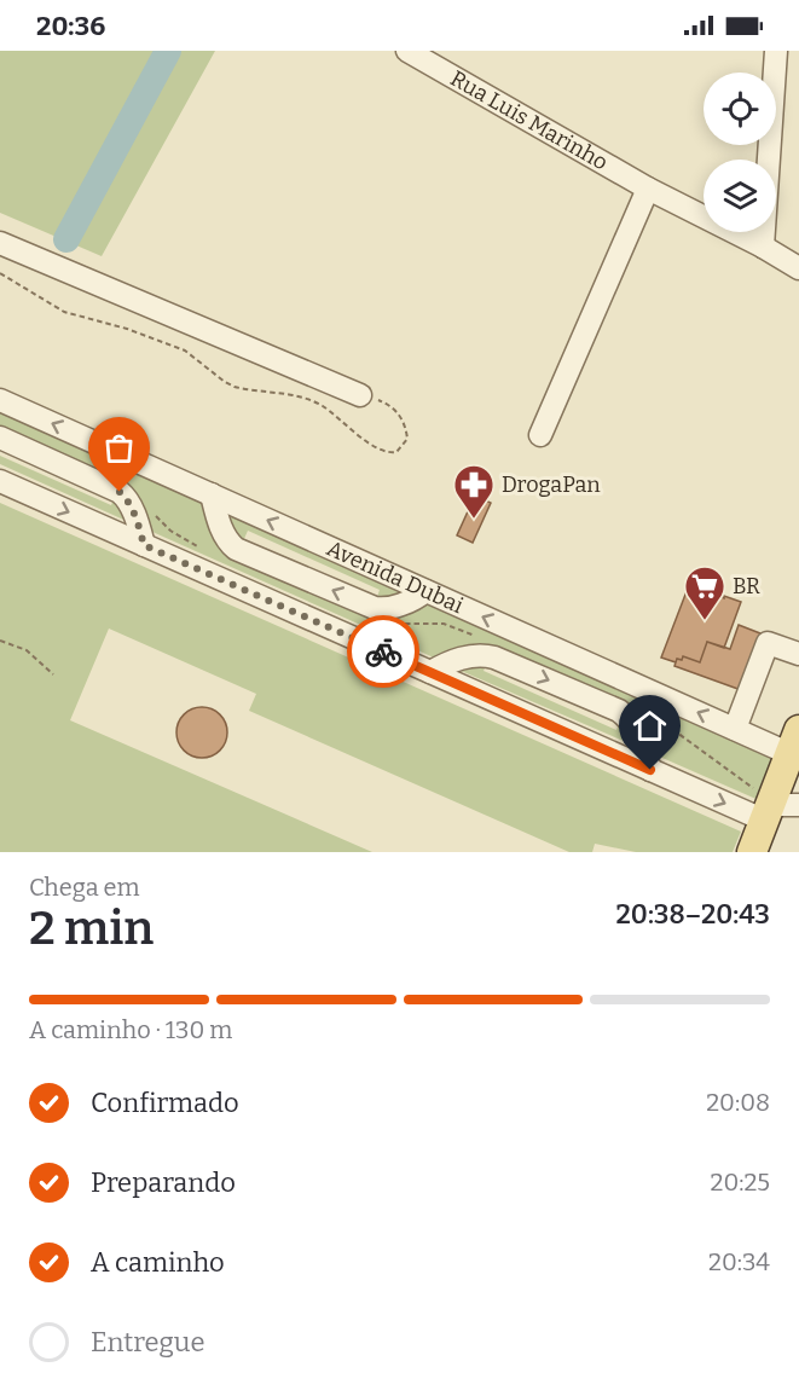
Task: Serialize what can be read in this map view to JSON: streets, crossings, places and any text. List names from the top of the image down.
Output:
{
  "streets": {
    "street": ["Rua Luis Marinho", "Avenida Dubai"]
  },
  "places": {
    "pharmacy": ["DrogaPan"],
    "supermarket": ["BR"]
  },
  "page": {
    "status": "20:36",
    "heading": ["2 min", "Chega em", "20:38–20:43"],
    "bar": "A caminho · 130 m",
    "list": [
      ["Confirmado", "20:08"],
      ["Preparando", "20:25"],
      ["A caminho", "20:34"],
      "Entregue"
    ]
  }
}
